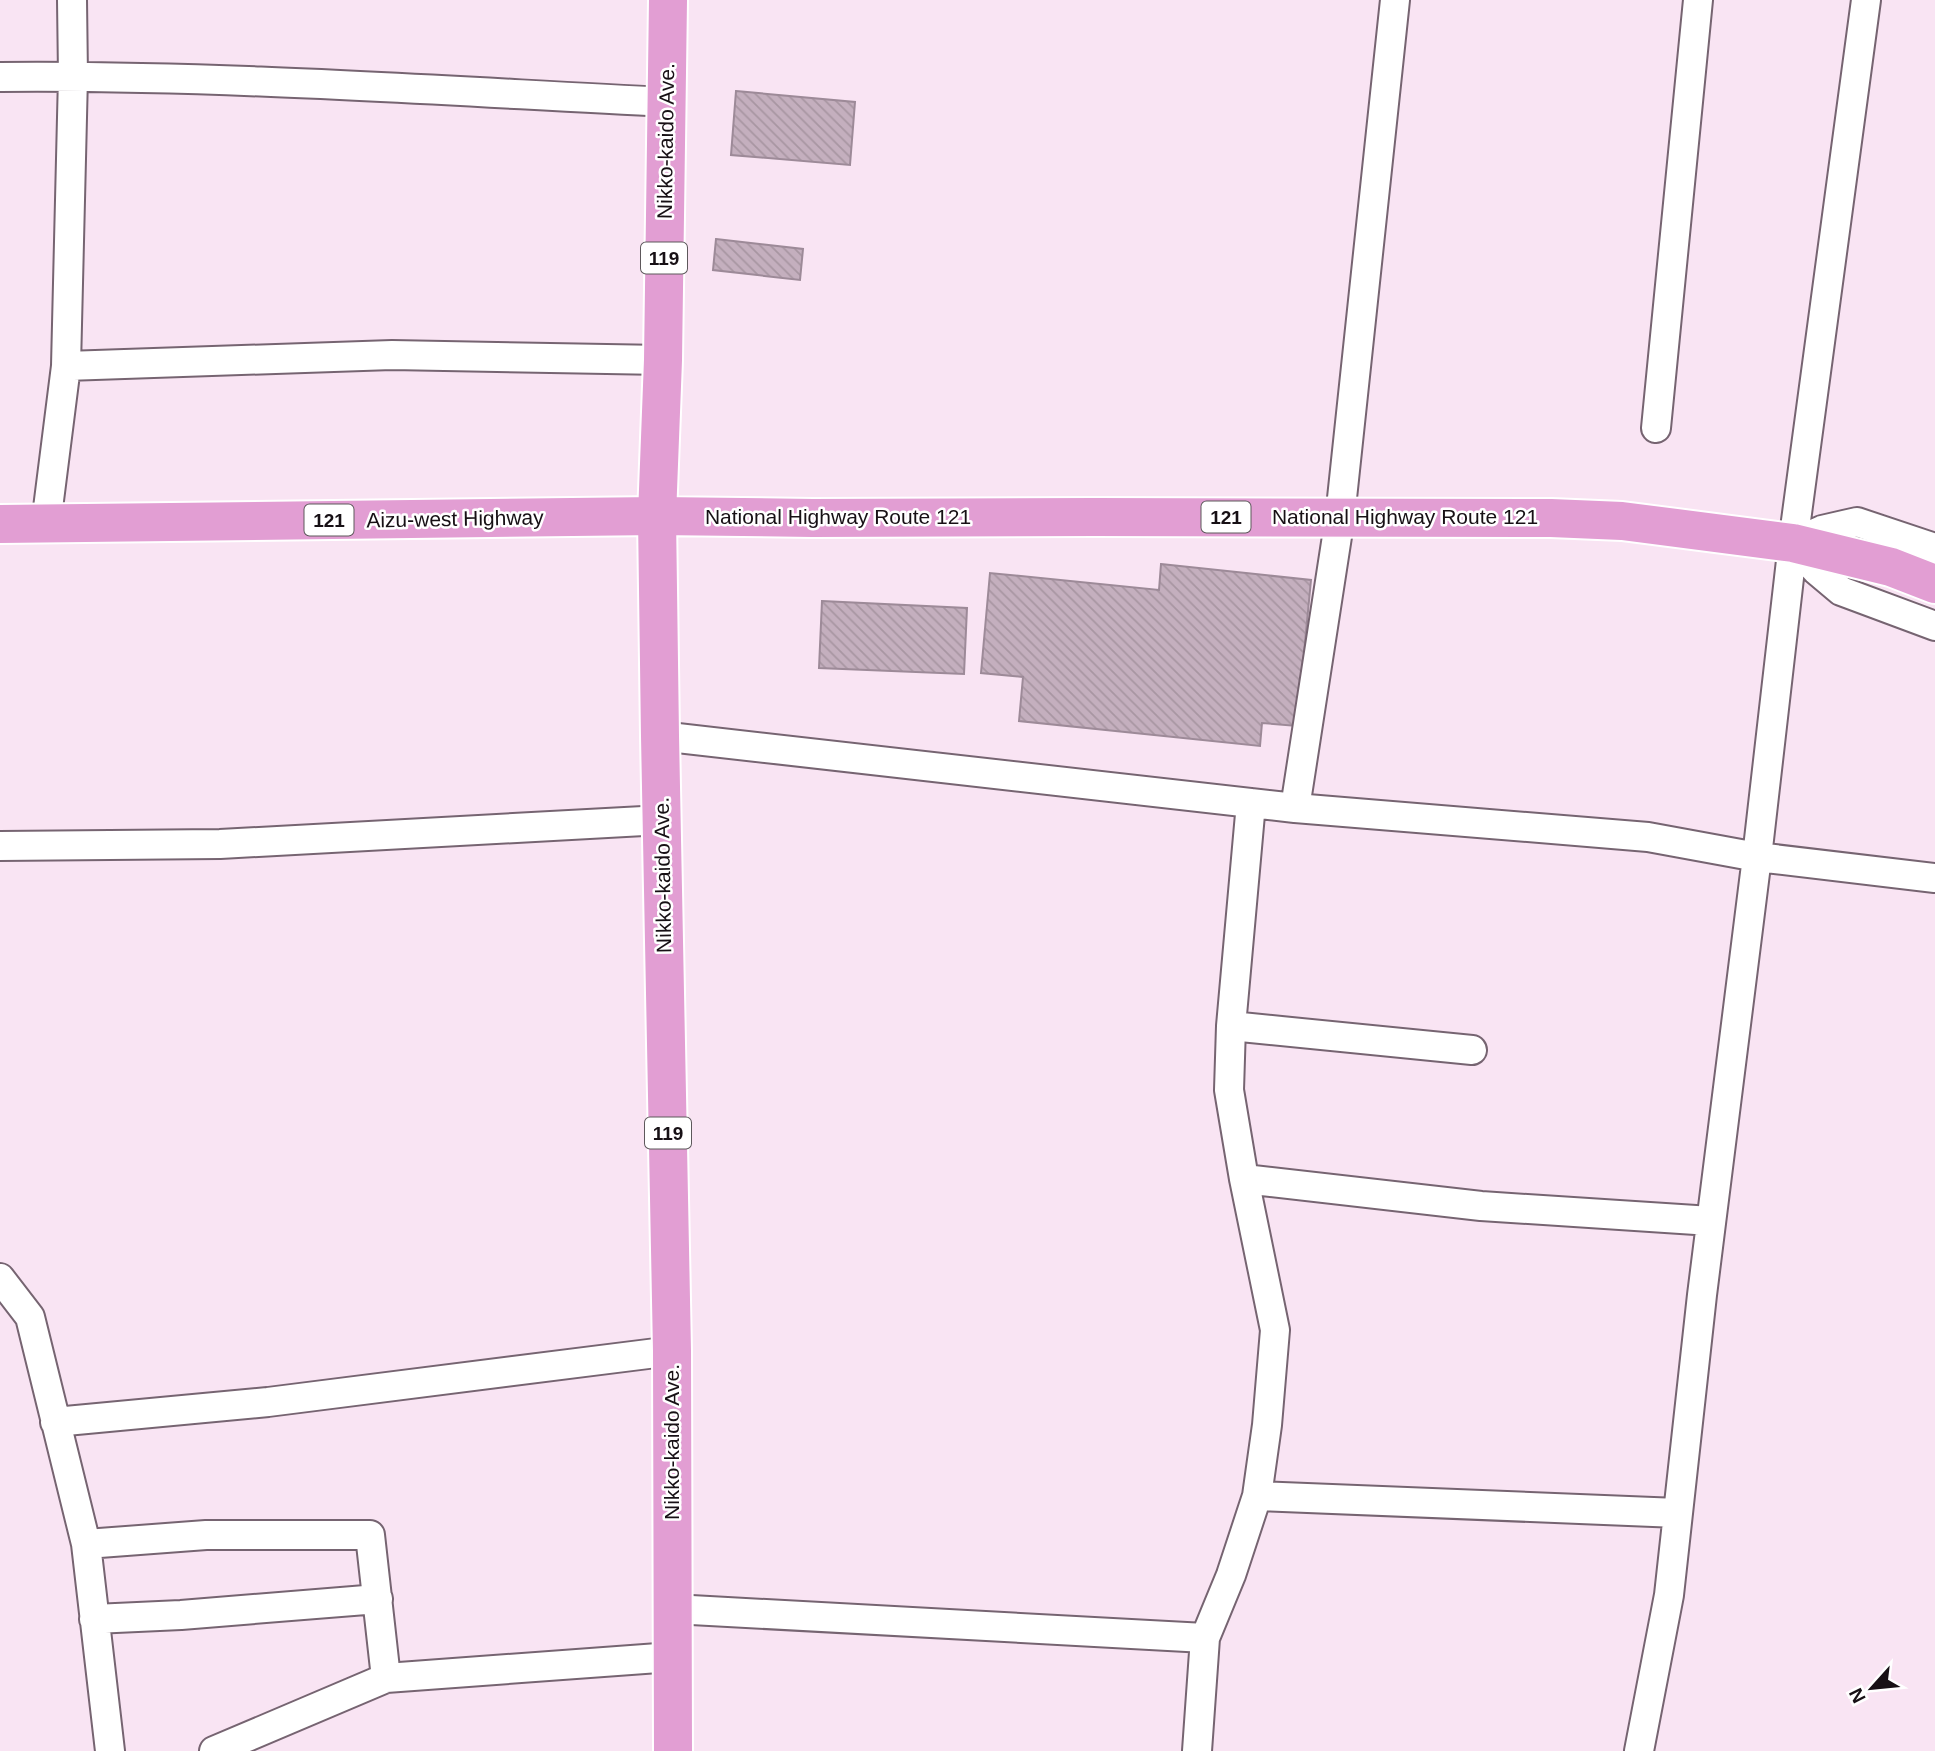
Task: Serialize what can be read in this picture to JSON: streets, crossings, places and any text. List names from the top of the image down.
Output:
{
  "streets": {
    "highway": [
      "Nikko-kaido Ave.",
      "119",
      "National Highway Route 121",
      "121",
      "Aizu-west Highway"
    ]
  },
  "crossings": [
    ["Nikko-kaido Ave.", "National Highway Route 121"],
    ["Nikko-kaido Ave.", "Aizu-west Highway"],
    ["National Highway Route 121", "Aizu-west Highway"]
  ],
  "north": "bottom left"
}
